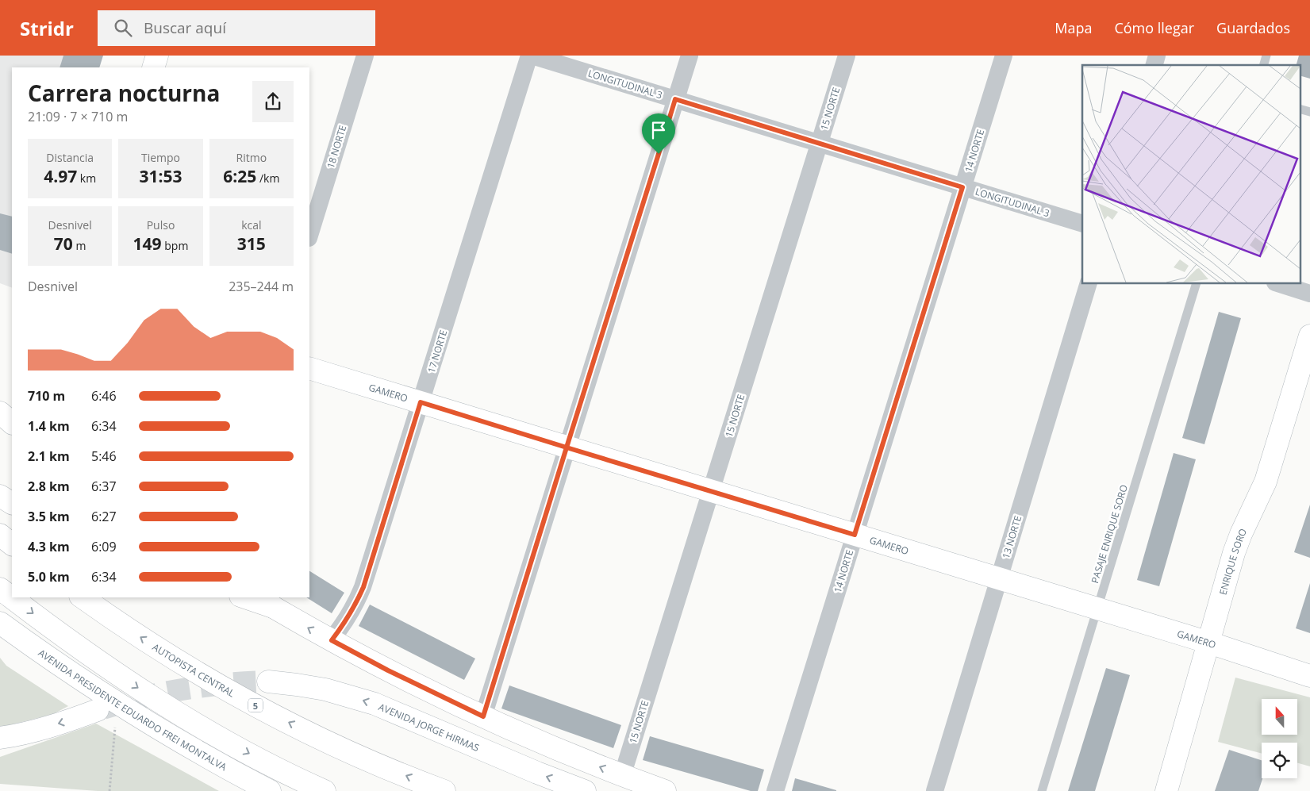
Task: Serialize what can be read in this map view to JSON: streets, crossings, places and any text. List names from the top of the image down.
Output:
{
  "streets": {
    "main road": [
      "GAMERO",
      "ENRIQUE SORO",
      "AUTOPISTA CENTRAL",
      "5",
      "AVENIDA PRESIDENTE EDUARDO FREI MONTALVA",
      "AVENIDA JORGE HIRMAS"
    ],
    "street": [
      "LONGITUDINAL 3",
      "15 NORTE",
      "18 NORTE",
      "14 NORTE",
      "17 NORTE",
      "13 NORTE"
    ],
    "lane": ["PASAJE ENRIQUE SORO"]
  },
  "crossings": [
    ["LONGITUDINAL 3", "15 NORTE"],
    ["LONGITUDINAL 3", "14 NORTE"],
    ["LONGITUDINAL 3", "17 NORTE"],
    ["15 NORTE", "GAMERO"],
    ["14 NORTE", "GAMERO"],
    ["17 NORTE", "GAMERO"],
    ["GAMERO", "PASAJE ENRIQUE SORO"],
    ["GAMERO", "13 NORTE"],
    ["GAMERO", "ENRIQUE SORO"]
  ],
  "north": "top",
  "page": {
    "header": "Stridr",
    "search": "Buscar aquí",
    "nav": ["Mapa", "Cómo llegar", "Guardados"],
    "heading": ["Carrera nocturna", "21:09 · 7 × 710 m"],
    "stats": [
      ["Distancia", "4.97 km"],
      ["Tiempo", "31:53"],
      ["Ritmo", "6:25 /km"],
      ["Desnivel", "70 m"],
      ["Pulso", "149 bpm"],
      ["kcal", "315"]
    ],
    "chart": ["Desnivel", "235–244 m"],
    "list": [
      {
        "name": "710 m",
        "note": "6:46"
      },
      {
        "name": "1.4 km",
        "note": "6:34"
      },
      {
        "name": "2.1 km",
        "note": "5:46"
      },
      {
        "name": "2.8 km",
        "note": "6:37"
      },
      {
        "name": "3.5 km",
        "note": "6:27"
      },
      {
        "name": "4.3 km",
        "note": "6:09"
      },
      {
        "name": "5.0 km",
        "note": "6:34"
      }
    ]
  }
}
